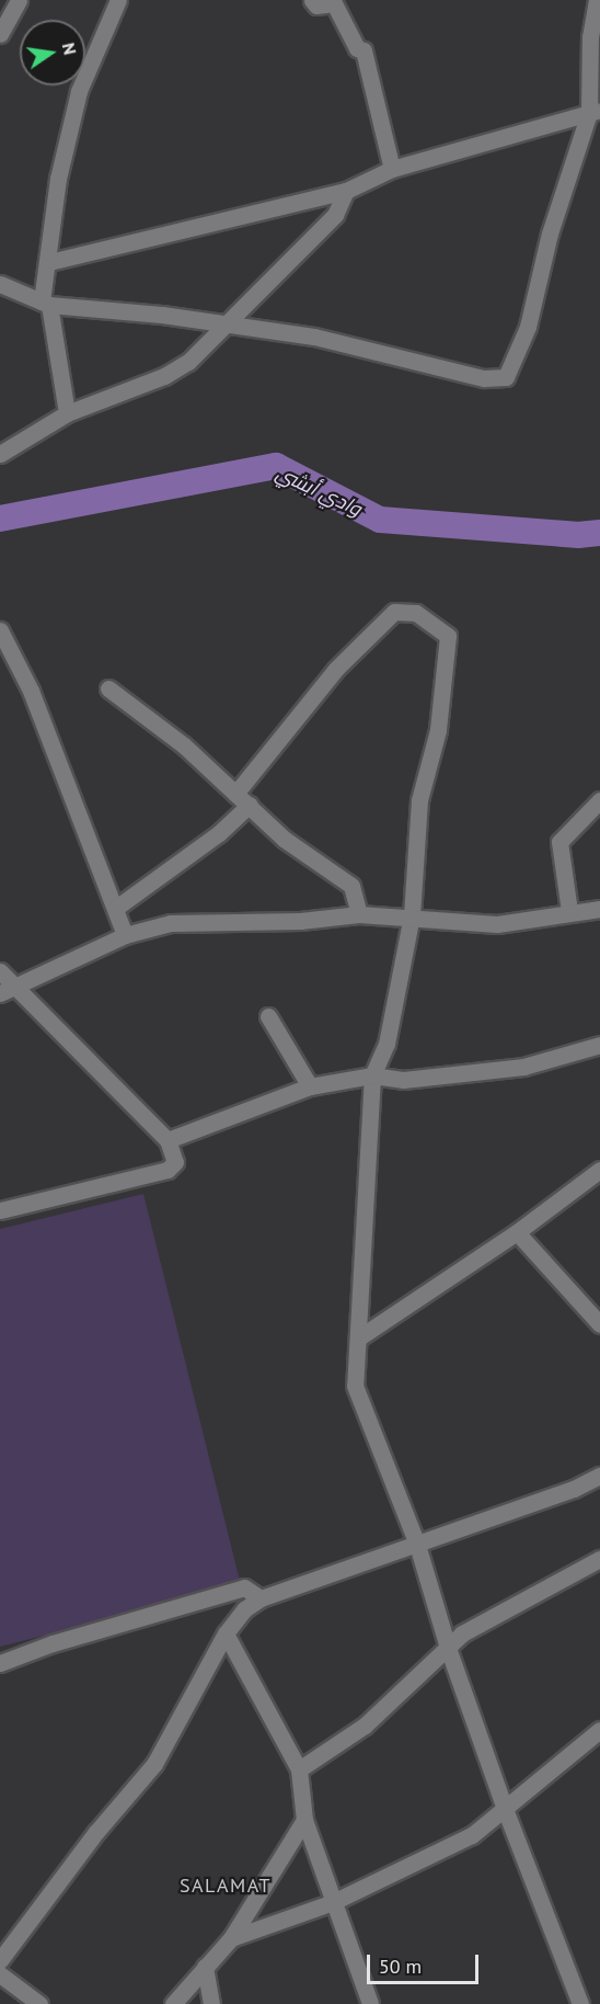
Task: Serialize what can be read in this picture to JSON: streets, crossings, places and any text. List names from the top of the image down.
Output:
{
  "districts": ["SALAMAT"],
  "water": ["وادي أبشي"],
  "scale_bar": "50 m",
  "north": "right"
}
